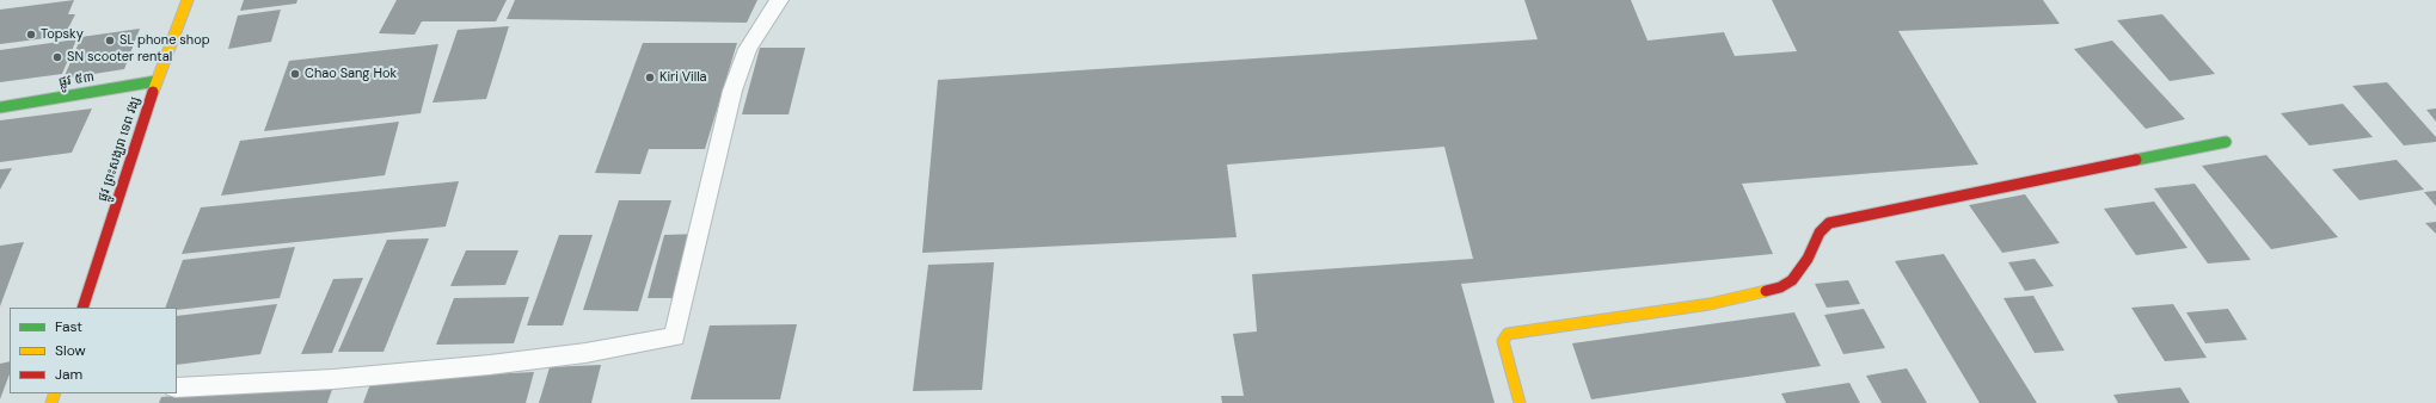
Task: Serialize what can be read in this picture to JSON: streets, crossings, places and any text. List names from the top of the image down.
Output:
{
  "streets": {
    "street": ["ផ្លូវ ៥៣", "ផ្លូវ ព្រះសង្ឃរា ទេព វង្ស"]
  },
  "crossings": [
    ["ផ្លូវ ៥៣", "ផ្លូវ ព្រះសង្ឃរា ទេព វង្ស"]
  ],
  "places": [
    "Topsky",
    "SL phone shop",
    "SN scooter rental",
    "Chao Sang Hok",
    "Kiri Villa"
  ],
  "legend": ["Fast", "Slow", "Jam"]
}
